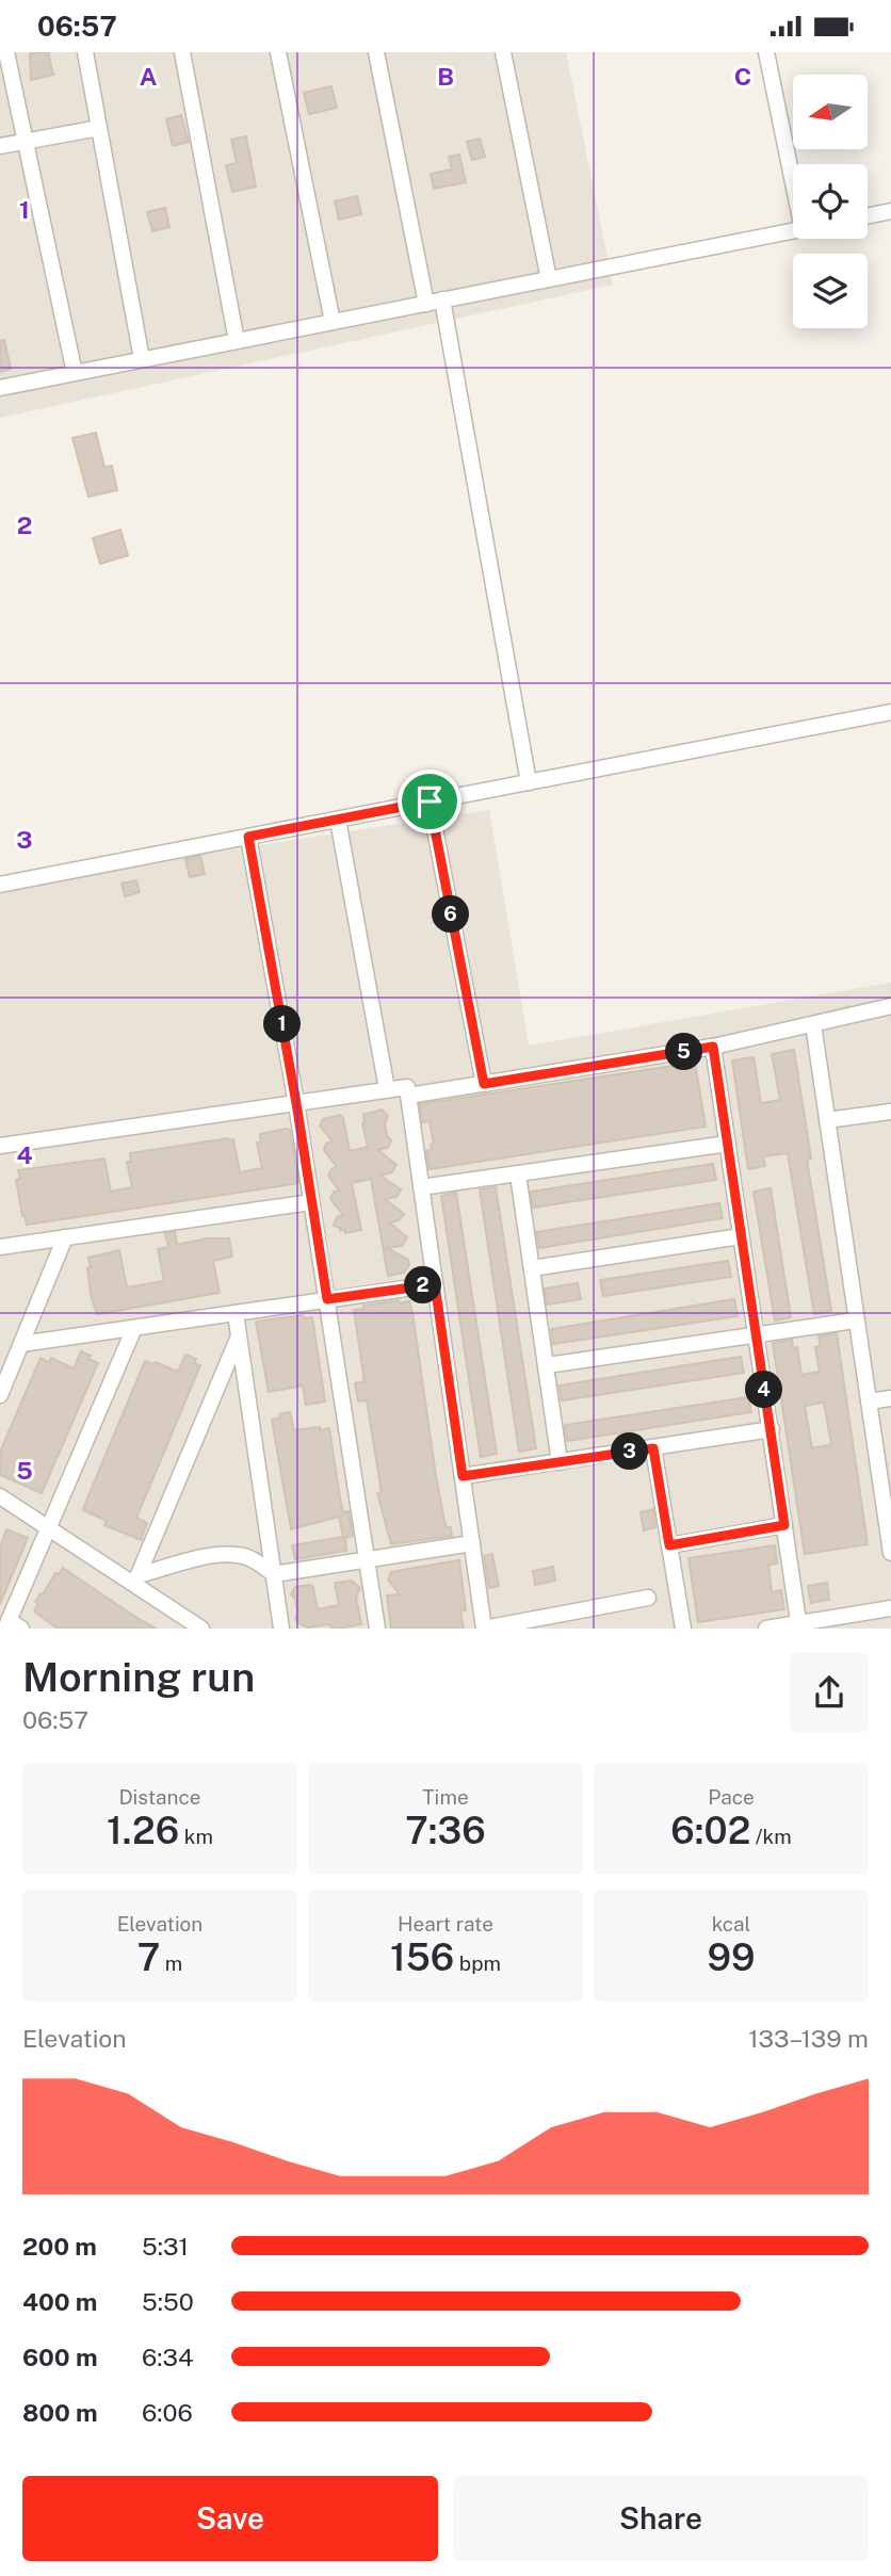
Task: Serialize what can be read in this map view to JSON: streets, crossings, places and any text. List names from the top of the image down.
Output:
{
  "north": "left",
  "page": {
    "status": "06:57",
    "pins": [
      "6",
      "1",
      "5",
      "2",
      "4",
      "3"
    ],
    "heading": ["Morning run", "06:57"],
    "stats": [
      ["Distance", "1.26 km"],
      ["Time", "7:36"],
      ["Pace", "6:02 /km"],
      ["Elevation", "7 m"],
      ["Heart rate", "156 bpm"],
      ["kcal", "99"]
    ],
    "chart": ["Elevation", "133–139 m"],
    "list": [
      {
        "name": "200 m",
        "note": "5:31"
      },
      {
        "name": "400 m",
        "note": "5:50"
      },
      {
        "name": "600 m",
        "note": "6:34"
      },
      {
        "name": "800 m",
        "note": "6:06"
      }
    ],
    "buttons": ["Save", "Share"]
  },
  "grid": {
    "columns": ["A", "B", "C"],
    "rows": [
      "1",
      "2",
      "3",
      "4",
      "5"
    ]
  }
}
